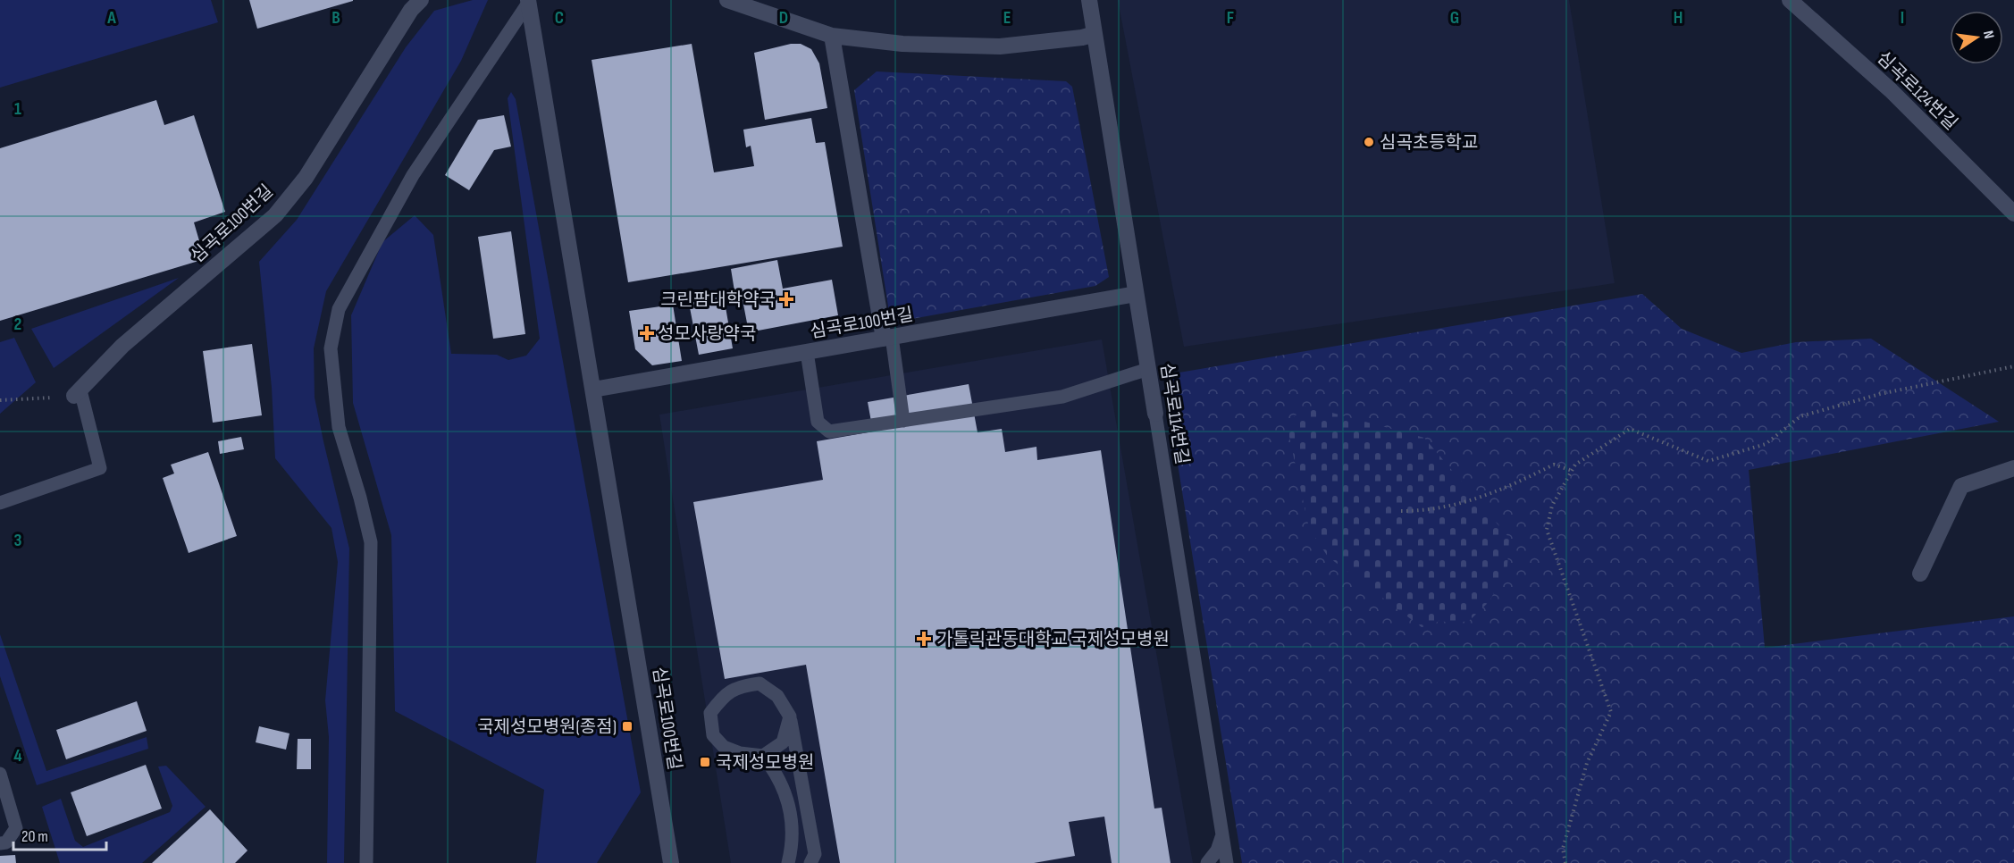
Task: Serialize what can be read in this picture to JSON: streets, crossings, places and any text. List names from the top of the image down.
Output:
{
  "streets": {
    "street": ["심곡로124번길", "심곡로100번길", "심곡로114번길"]
  },
  "crossings": [
    ["심곡로100번길", "심곡로114번길"]
  ],
  "places": {
    "other": ["심곡초등학교"],
    "health": ["크린팜대학약국", "성모사랑약국", "가톨릭관동대학교 국제성모병원"],
    "transit": ["국제성모병원(종점)", "국제성모병원"]
  },
  "scale_bar": "20 m",
  "north": "right",
  "grid": {
    "columns": [
      "A",
      "B",
      "C",
      "D",
      "E",
      "F",
      "G",
      "H",
      "I"
    ],
    "rows": [
      "1",
      "2",
      "3",
      "4"
    ]
  }
}
